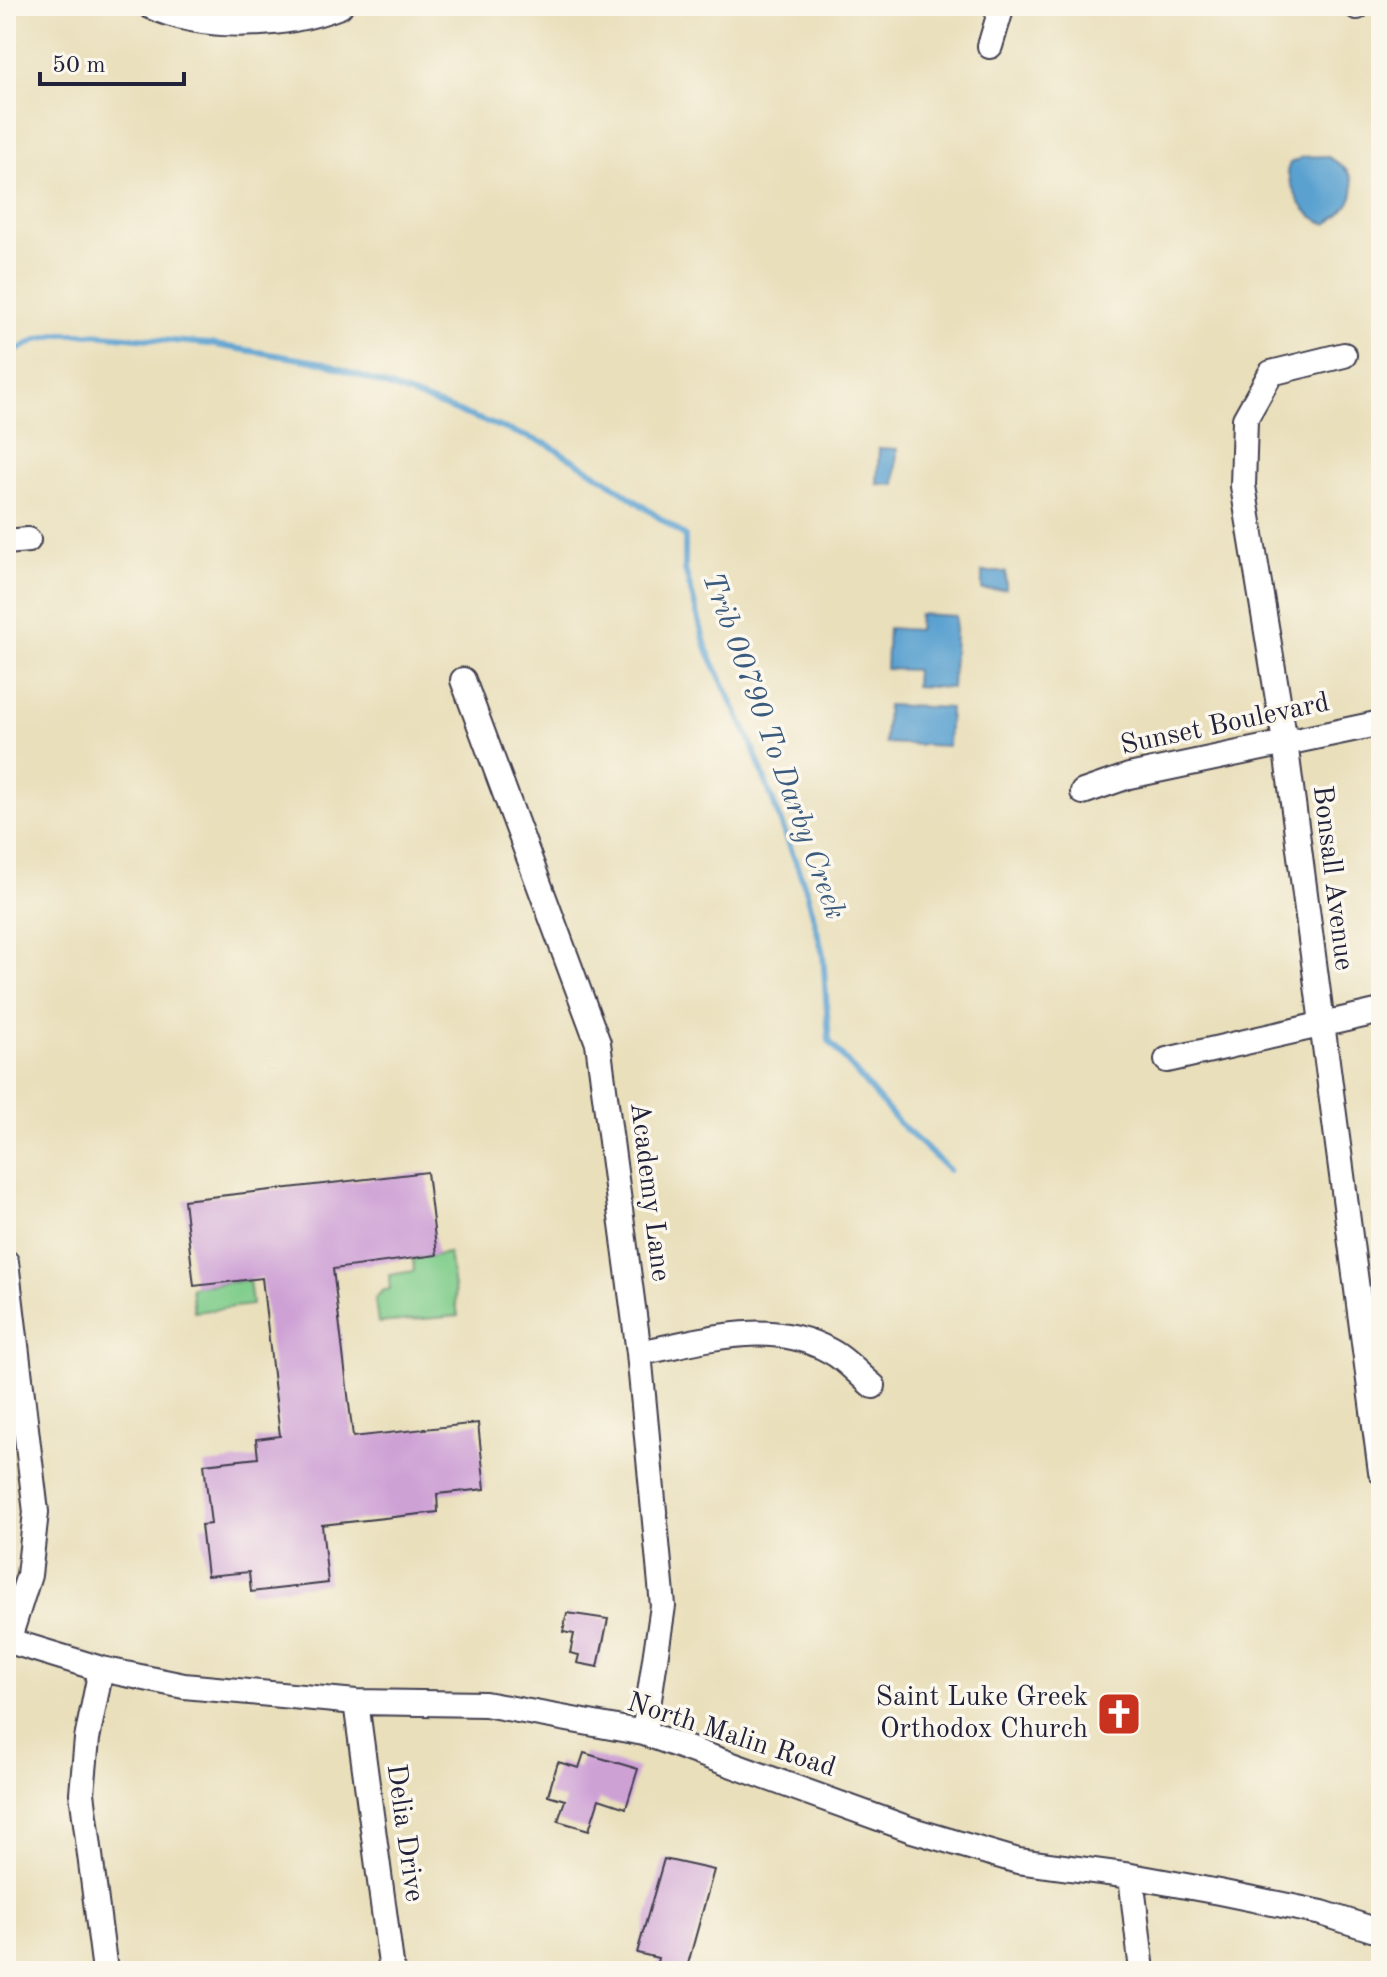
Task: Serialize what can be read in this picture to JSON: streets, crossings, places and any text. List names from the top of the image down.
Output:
{
  "streets": {
    "street": [
      "Sunset Boulevard",
      "Bonsall Avenue",
      "Academy Lane",
      "North Malin Road",
      "Delia Drive"
    ]
  },
  "crossings": [
    ["Sunset Boulevard", "Bonsall Avenue"],
    ["Academy Lane", "North Malin Road"],
    ["North Malin Road", "Delia Drive"]
  ],
  "water": ["Trib 00790 To Darby Creek"],
  "places": {
    "church": ["Saint Luke Greek Orthodox Church"]
  },
  "scale_bar": "50 m"
}
